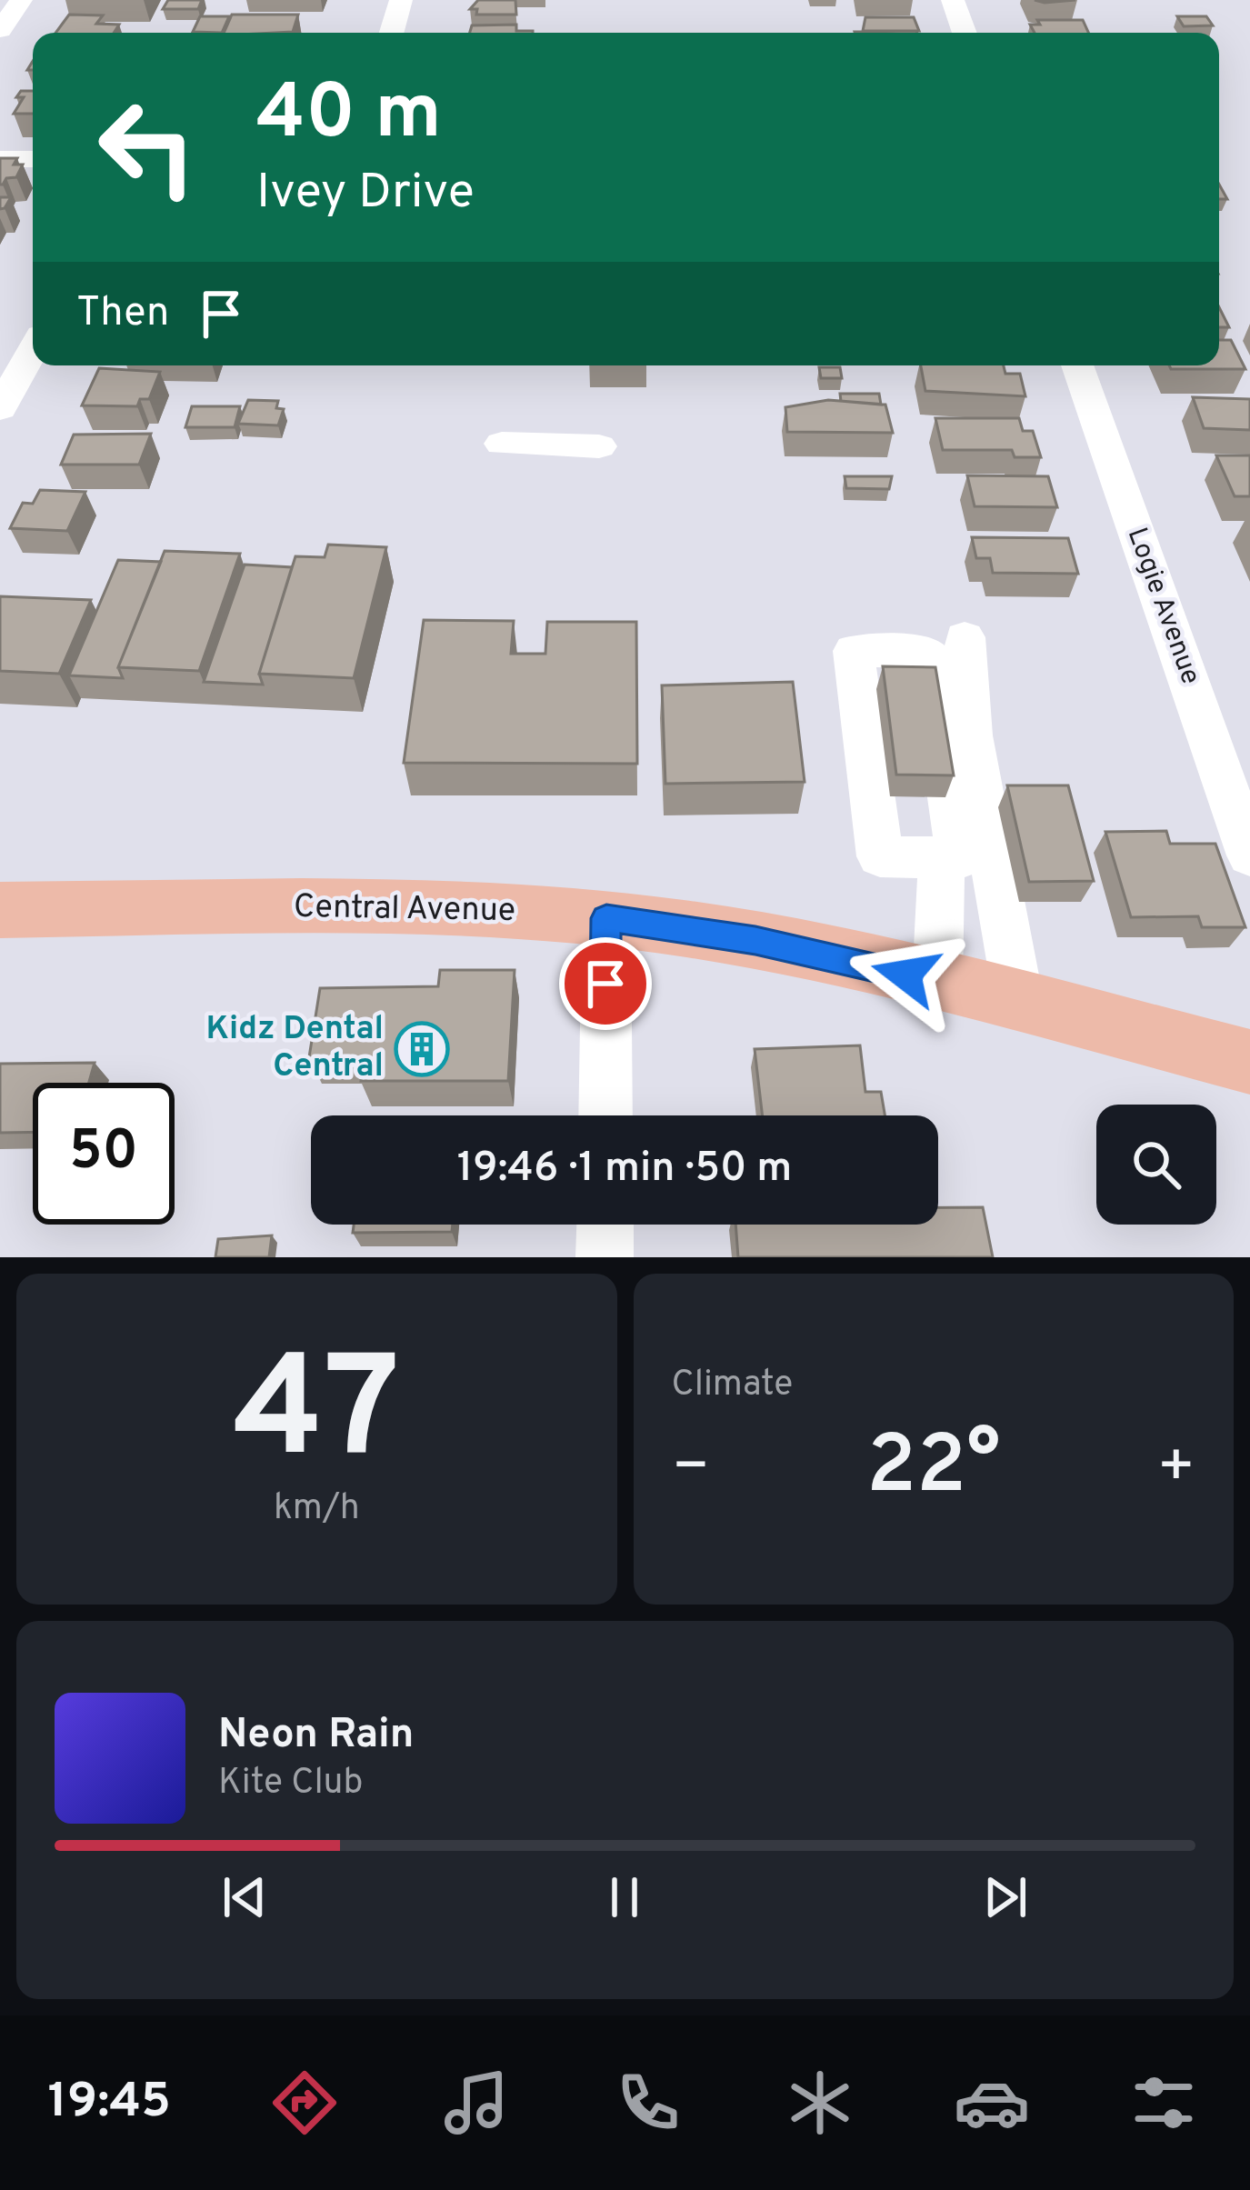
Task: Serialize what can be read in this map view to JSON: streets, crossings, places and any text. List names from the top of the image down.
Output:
{
  "streets": {
    "main road": ["Central Avenue"],
    "street": ["Logie Avenue"]
  },
  "places": {
    "building": ["Kidz Dental Central"]
  },
  "page": {
    "turn": ["40 m", "Ivey Drive"],
    "then": "Then",
    "limit": "50",
    "trip": "19:46 · 1 min · 50 m",
    "tile": [
      ["47", "km/h"],
      "Climate"
    ],
    "heat": ["−", "22°", "+"],
    "song": ["Neon Rain", "Kite Club"],
    "tabs": "19:45"
  }
}
